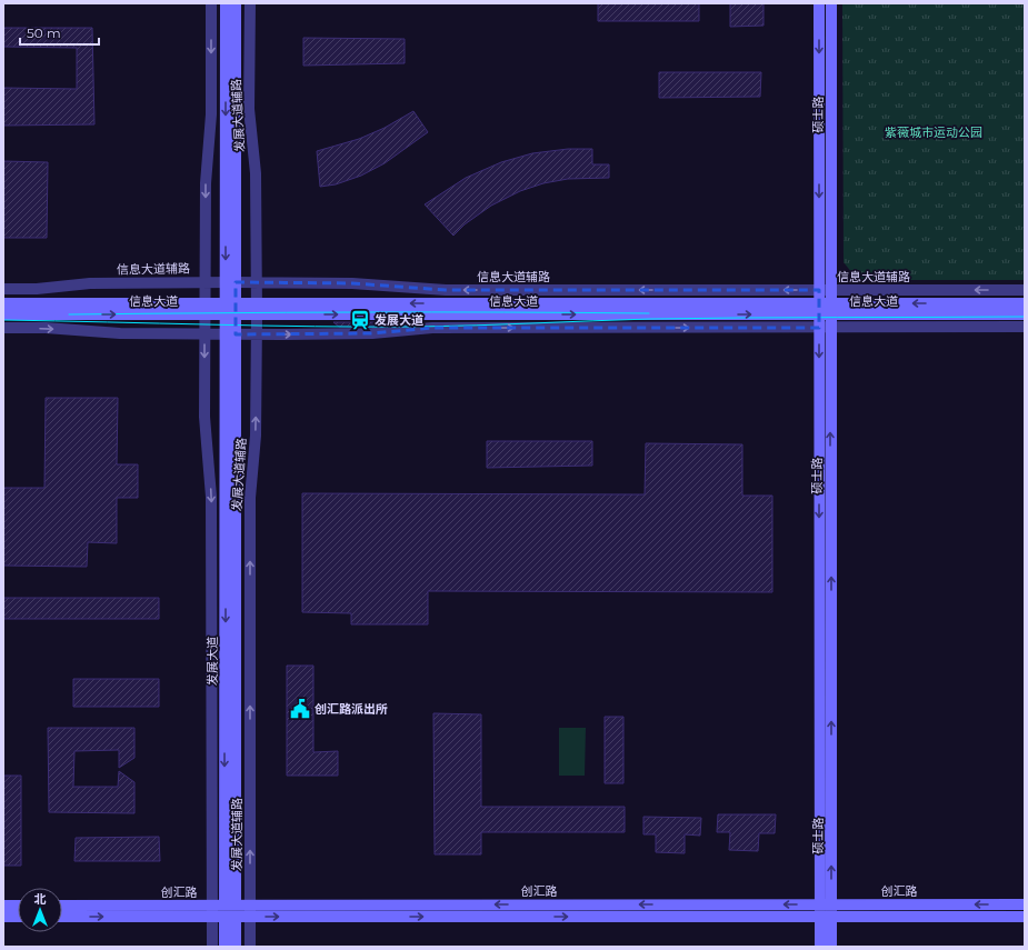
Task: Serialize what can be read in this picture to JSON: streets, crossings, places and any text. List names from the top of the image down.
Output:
{
  "streets": {
    "street": [
      "硕士路",
      "发展大道辅路",
      "信息大道辅路",
      "信息大道",
      "发展大道",
      "创汇路"
    ]
  },
  "crossings": [
    ["硕士路", "信息大道辅路"],
    ["硕士路", "信息大道"],
    ["硕士路", "创汇路"],
    ["发展大道辅路", "信息大道辅路"],
    ["发展大道辅路", "信息大道"],
    ["发展大道辅路", "创汇路"],
    ["信息大道辅路", "发展大道"],
    ["信息大道", "发展大道"],
    ["发展大道", "创汇路"]
  ],
  "parks": ["紫薇城市运动公园"],
  "places": {
    "station": ["发展大道"],
    "public building": ["创汇路派出所"]
  },
  "scale_bar": "50 m",
  "north": "top"
}
